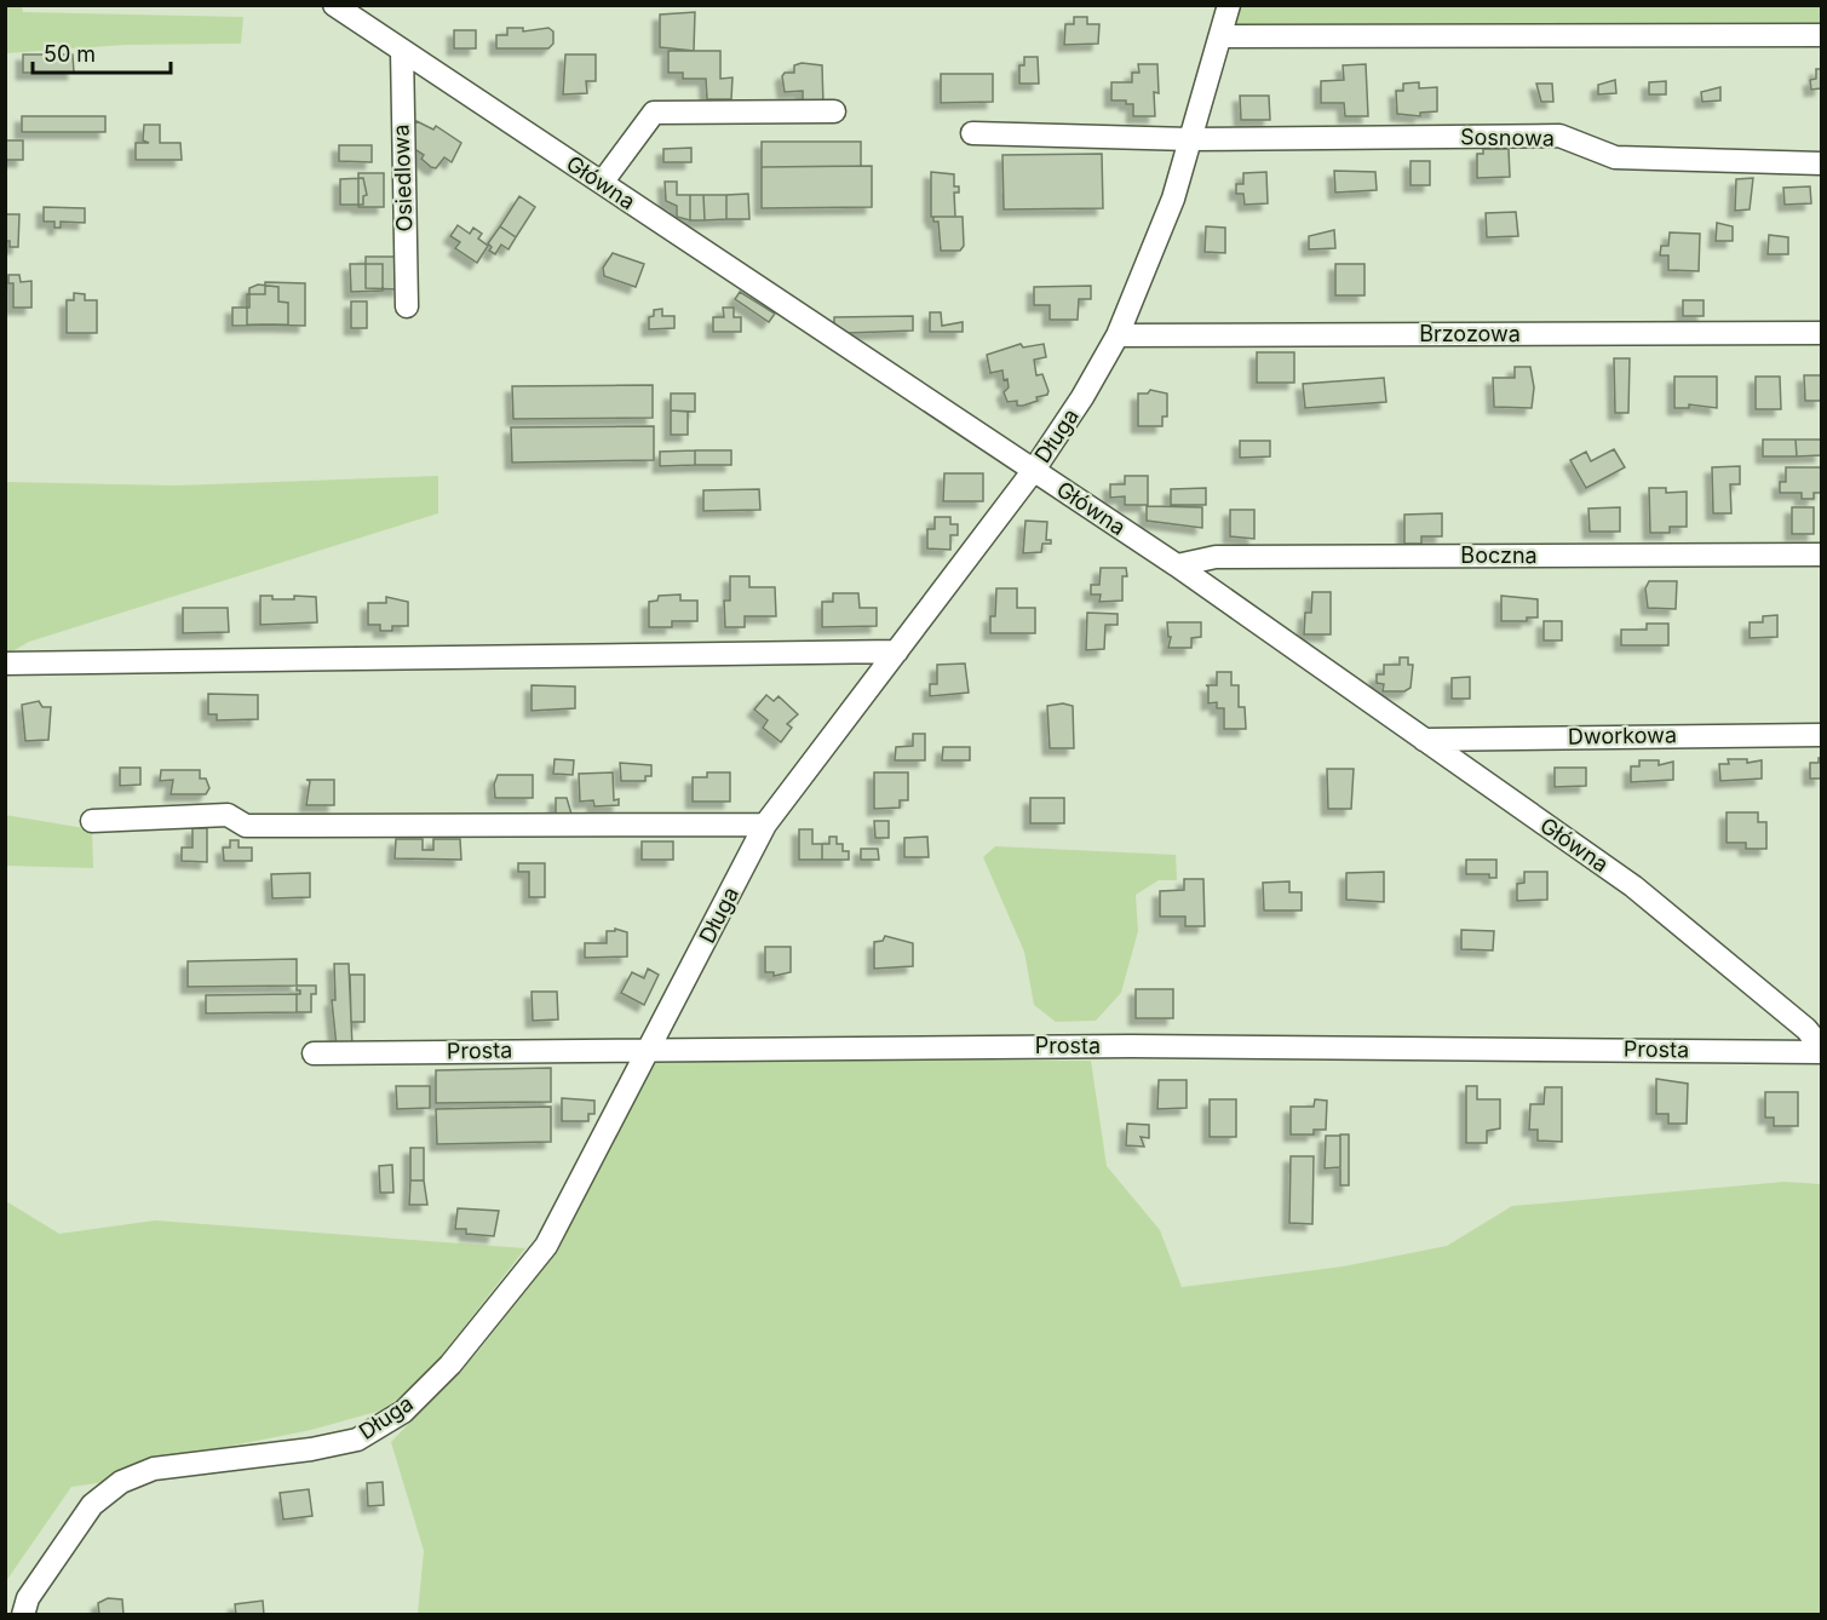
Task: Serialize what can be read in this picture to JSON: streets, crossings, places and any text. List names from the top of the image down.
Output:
{
  "streets": {
    "street": [
      "Sosnowa",
      "Osiedlowa",
      "Główna",
      "Brzozowa",
      "Długa",
      "Boczna",
      "Dworkowa",
      "Prosta"
    ]
  },
  "crossings": [
    ["Sosnowa", "Długa"],
    ["Osiedlowa", "Główna"],
    ["Główna", "Długa"],
    ["Główna", "Boczna"],
    ["Główna", "Dworkowa"],
    ["Główna", "Prosta"],
    ["Brzozowa", "Długa"],
    ["Długa", "Prosta"]
  ],
  "scale_bar": "50 m"
}
